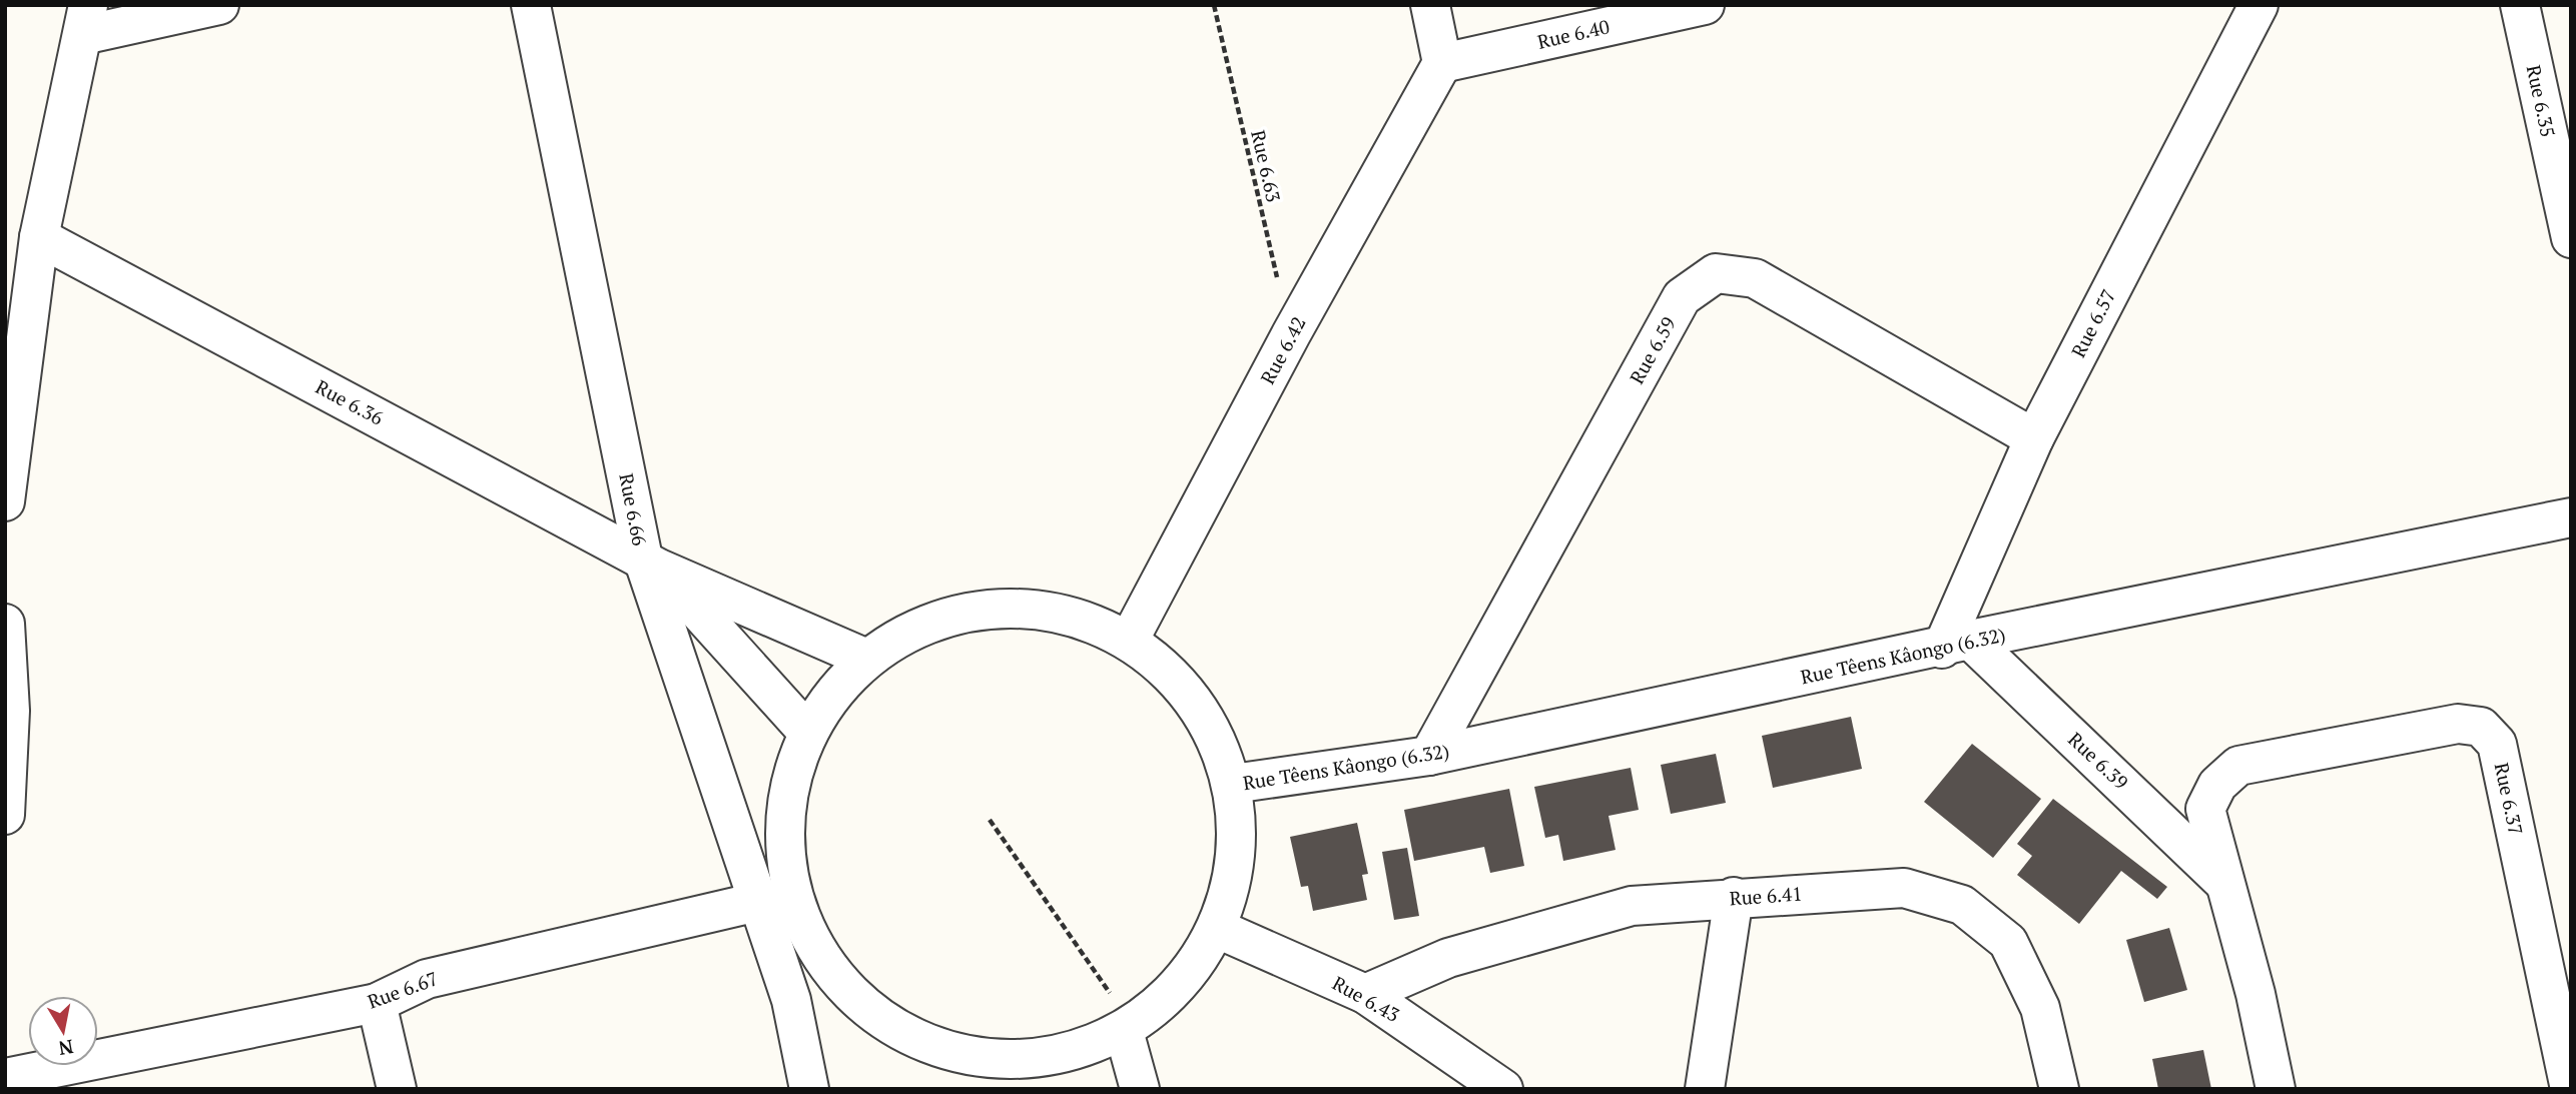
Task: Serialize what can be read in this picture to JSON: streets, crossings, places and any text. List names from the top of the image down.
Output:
{
  "streets": {
    "street": [
      "Rue 6.40",
      "Rue 6.35",
      "Rue 6.57",
      "Rue 6.42",
      "Rue 6.59",
      "Rue 6.36",
      "Rue 6.66",
      "Rue Têens Kâongo (6.32)",
      "Rue 6.39",
      "Rue 6.37",
      "Rue 6.41",
      "Rue 6.67",
      "Rue 6.43"
    ],
    "path": ["Rue 6.63"]
  },
  "crossings": [
    ["Rue 6.40", "Rue 6.42"],
    ["Rue 6.63", "Rue 6.42"],
    ["Rue 6.57", "Rue 6.59"],
    ["Rue 6.57", "Rue Têens Kâongo (6.32)"],
    ["Rue 6.57", "Rue 6.39"],
    ["Rue 6.59", "Rue Têens Kâongo (6.32)"],
    ["Rue 6.36", "Rue 6.66"],
    ["Rue 6.66", "Rue 6.67"],
    ["Rue Têens Kâongo (6.32)", "Rue 6.39"],
    ["Rue 6.39", "Rue 6.37"],
    ["Rue 6.41", "Rue 6.43"]
  ],
  "north": "bottom"
}
